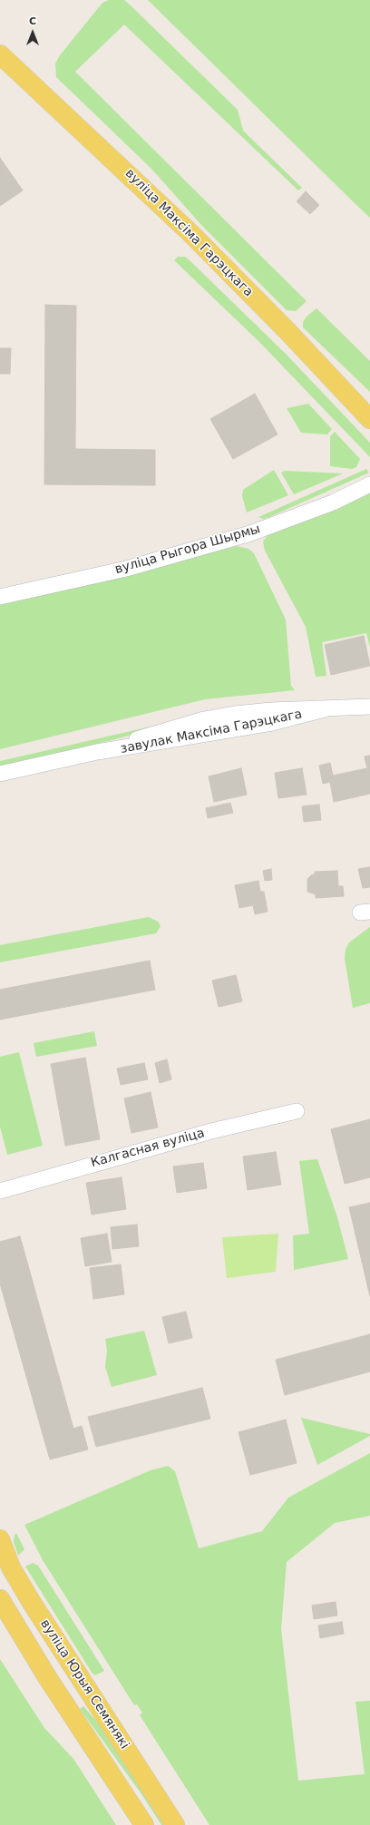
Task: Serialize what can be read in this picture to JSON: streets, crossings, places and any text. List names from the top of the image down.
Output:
{
  "streets": {
    "main road": ["вуліца Максіма Гарэцкага", "вуліца Юрыя Семянякі"],
    "street": ["вуліца Рыгора Шырмы", "завулак Максіма Гарэцкага", "Калгасная вуліца"]
  },
  "north": "top"
}
